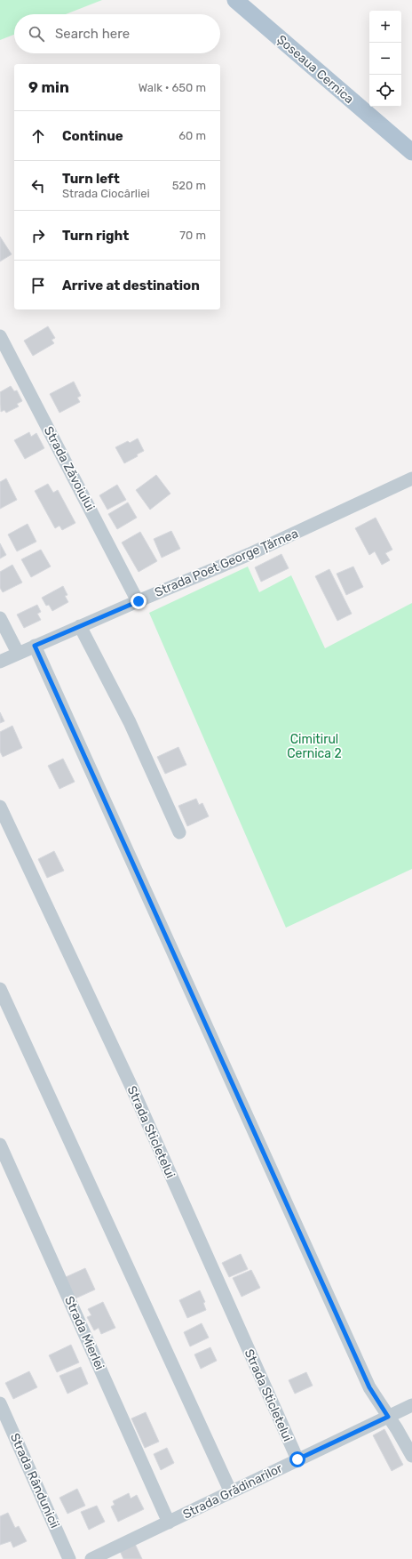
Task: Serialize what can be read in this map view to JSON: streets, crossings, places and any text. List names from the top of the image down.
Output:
{
  "streets": {
    "main road": ["Șoseaua Cernica"],
    "street": [
      "Strada Zăvoiului",
      "Strada Poet George Țărnea",
      "Strada Sticletelui",
      "Strada Mierlei",
      "Strada Rândunicii",
      "Strada Grădinarilor"
    ]
  },
  "crossings": [
    ["Strada Zăvoiului", "Strada Poet George Țărnea"],
    ["Strada Sticletelui", "Strada Grădinarilor"],
    ["Strada Mierlei", "Strada Grădinarilor"]
  ],
  "parks": ["Cimitirul Cernica 2"],
  "page": {
    "map_buttons": ["+", "−"],
    "search": "Search here",
    "heading": ["9 min", "Walk · 650 m"],
    "list": [
      ["Continue", "60 m"],
      ["Turn left", "Strada Ciocârliei", "520 m"],
      ["Turn right", "70 m"],
      "Arrive at destination"
    ]
  }
}
